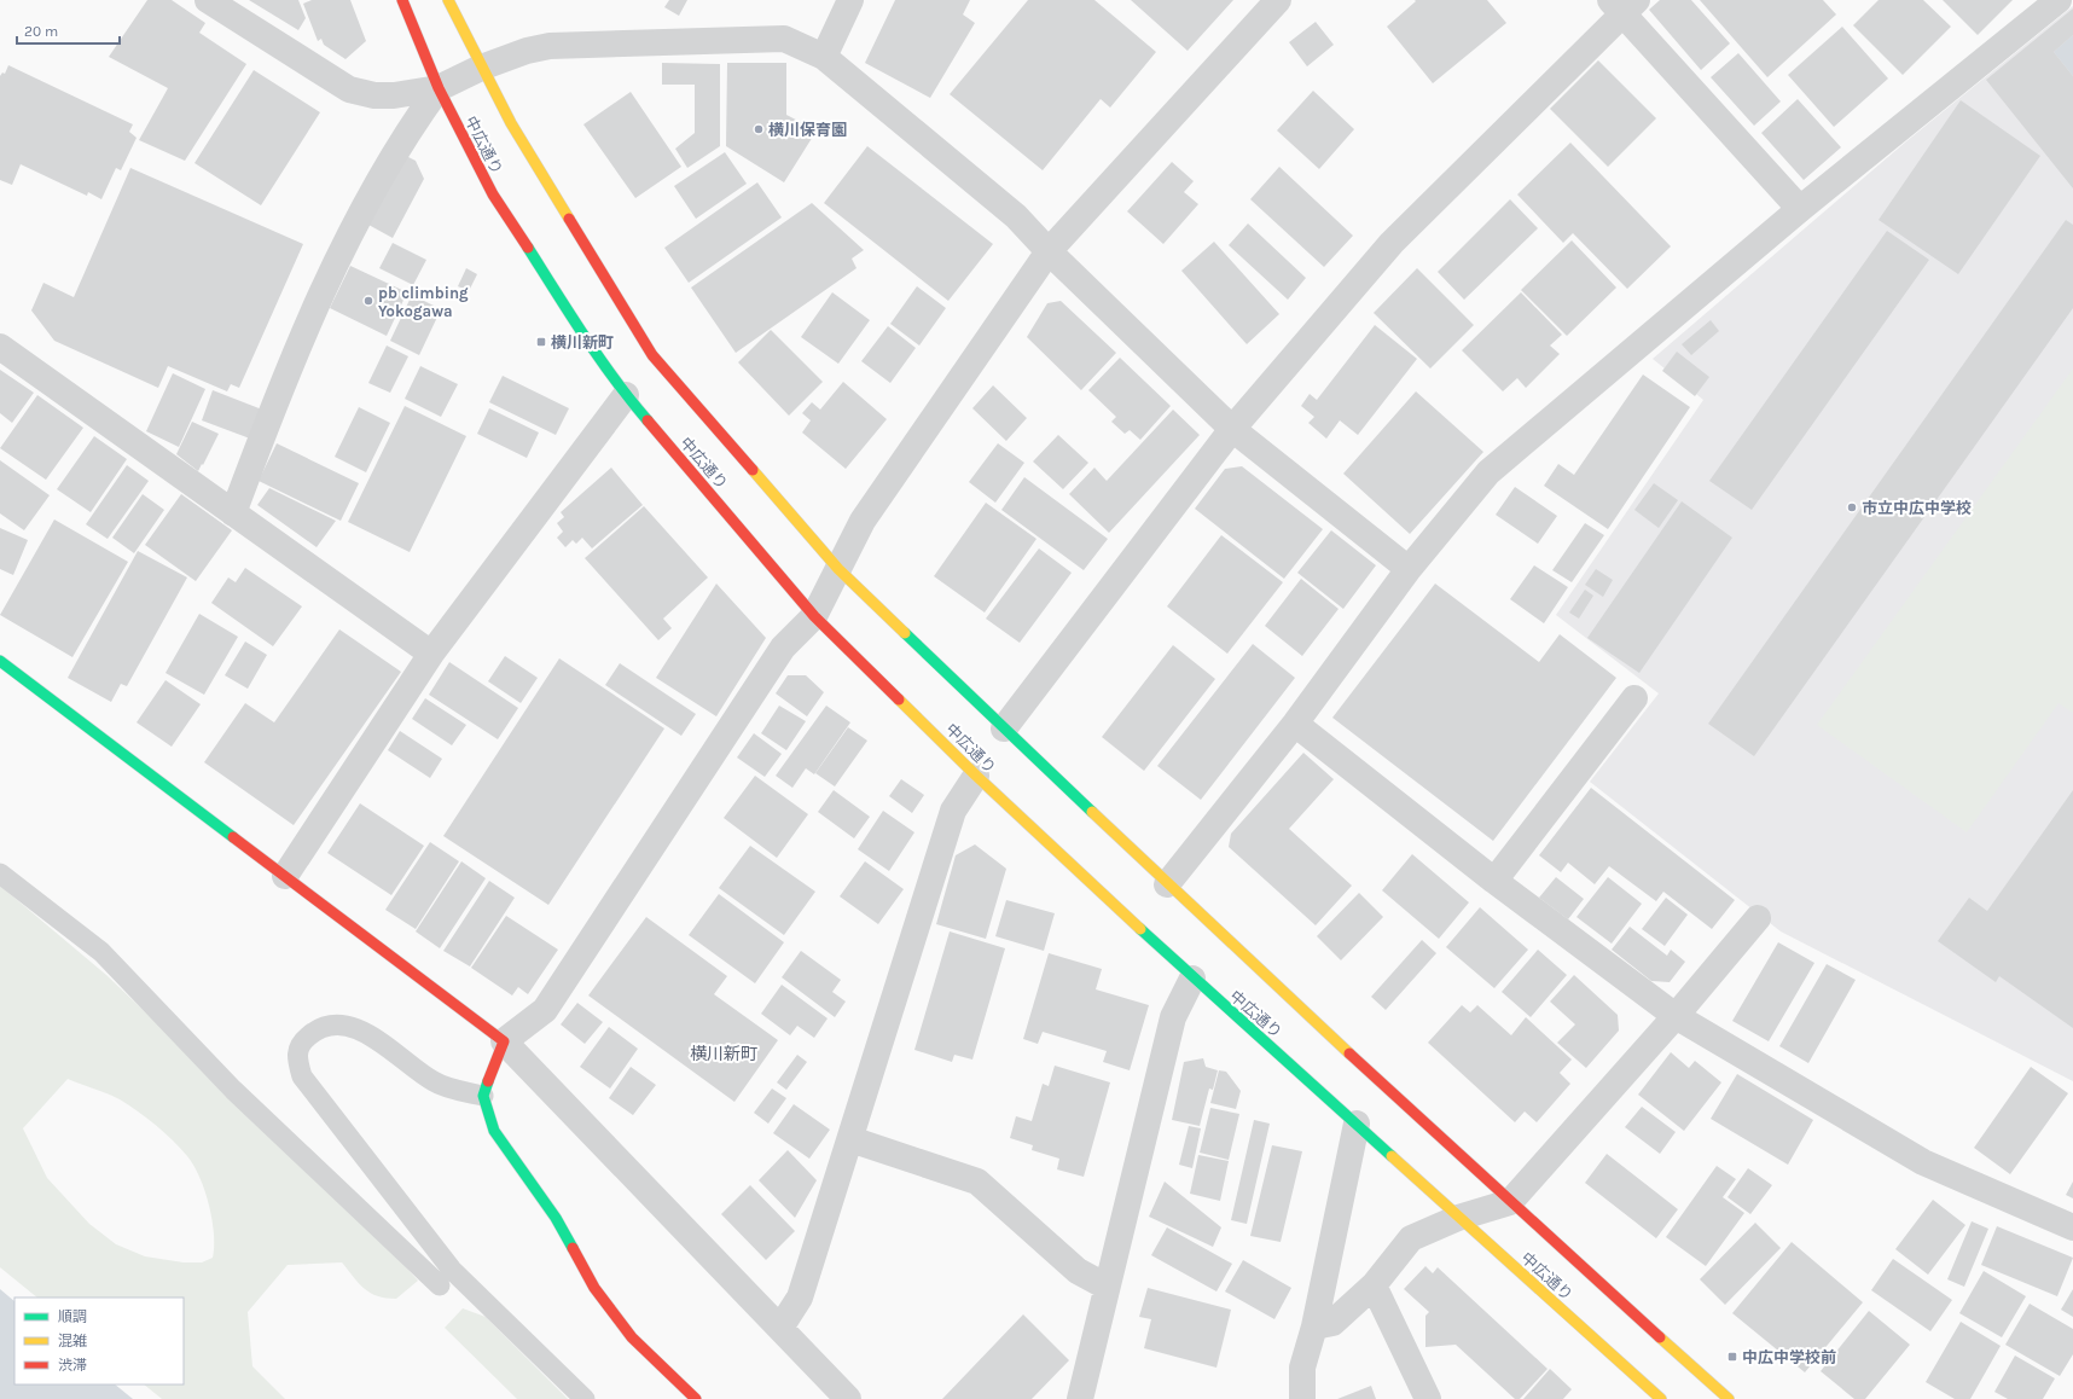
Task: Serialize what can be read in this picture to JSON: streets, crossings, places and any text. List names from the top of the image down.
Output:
{
  "streets": {
    "street": ["中広通り"]
  },
  "districts": ["横川新町"],
  "places": {
    "other": ["横川保育園", "pb climbing Yokogawa", "市立中広中学校"],
    "transit": ["横川新町", "中広中学校前"]
  },
  "legend": ["順調", "混雑", "渋滞"],
  "scale_bar": "20 m"
}
